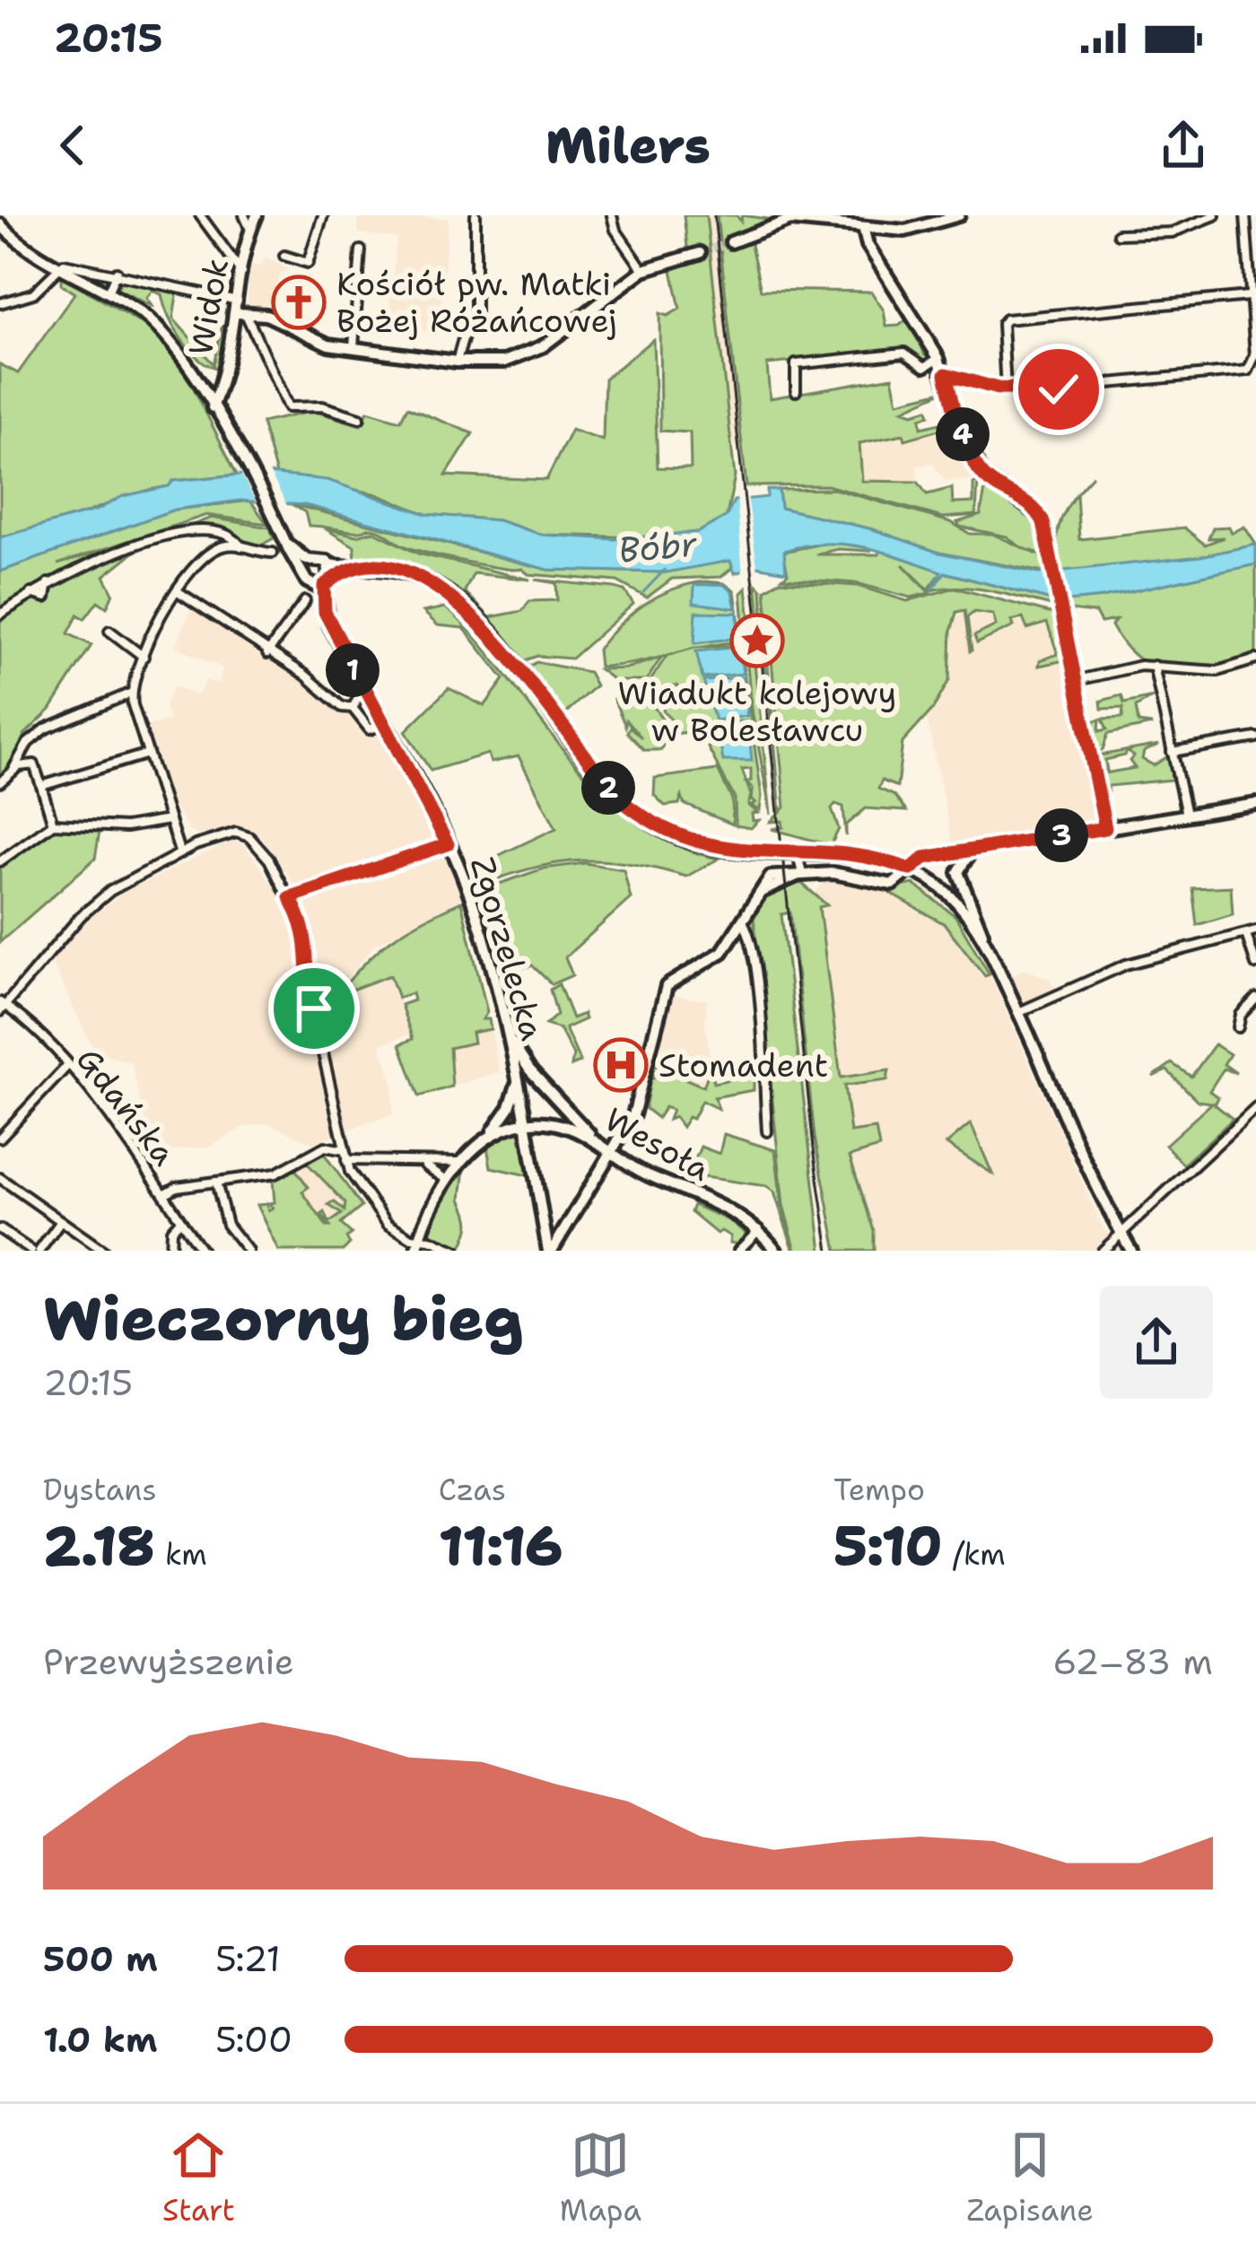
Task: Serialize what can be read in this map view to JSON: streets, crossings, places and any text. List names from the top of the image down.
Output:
{
  "streets": {
    "street": [
      "Widok",
      "Zgorzelecka",
      "Gdańska",
      "Wesoła"
    ]
  },
  "crossings": [
    ["Zgorzelecka", "Wesoła"]
  ],
  "water": ["Bóbr"],
  "places": {
    "church": ["Kościół pw. Matki Bożej Różańcowej"],
    "place": ["Wiadukt kolejowy w Bolesławcu"],
    "hospital": ["Stomadent"]
  },
  "page": {
    "status": "20:15",
    "header": "Milers",
    "pins": [
      "4",
      "1",
      "2",
      "3"
    ],
    "heading": ["Wieczorny bieg", "20:15"],
    "stats": [
      ["Dystans", "2.18 km"],
      ["Czas", "11:16"],
      ["Tempo", "5:10 /km"]
    ],
    "chart": ["Przewyższenie", "62–83 m"],
    "list": [
      {
        "name": "500 m",
        "note": "5:21"
      },
      {
        "name": "1.0 km",
        "note": "5:00"
      }
    ],
    "tabs": ["Start", "Mapa", "Zapisane"]
  }
}
